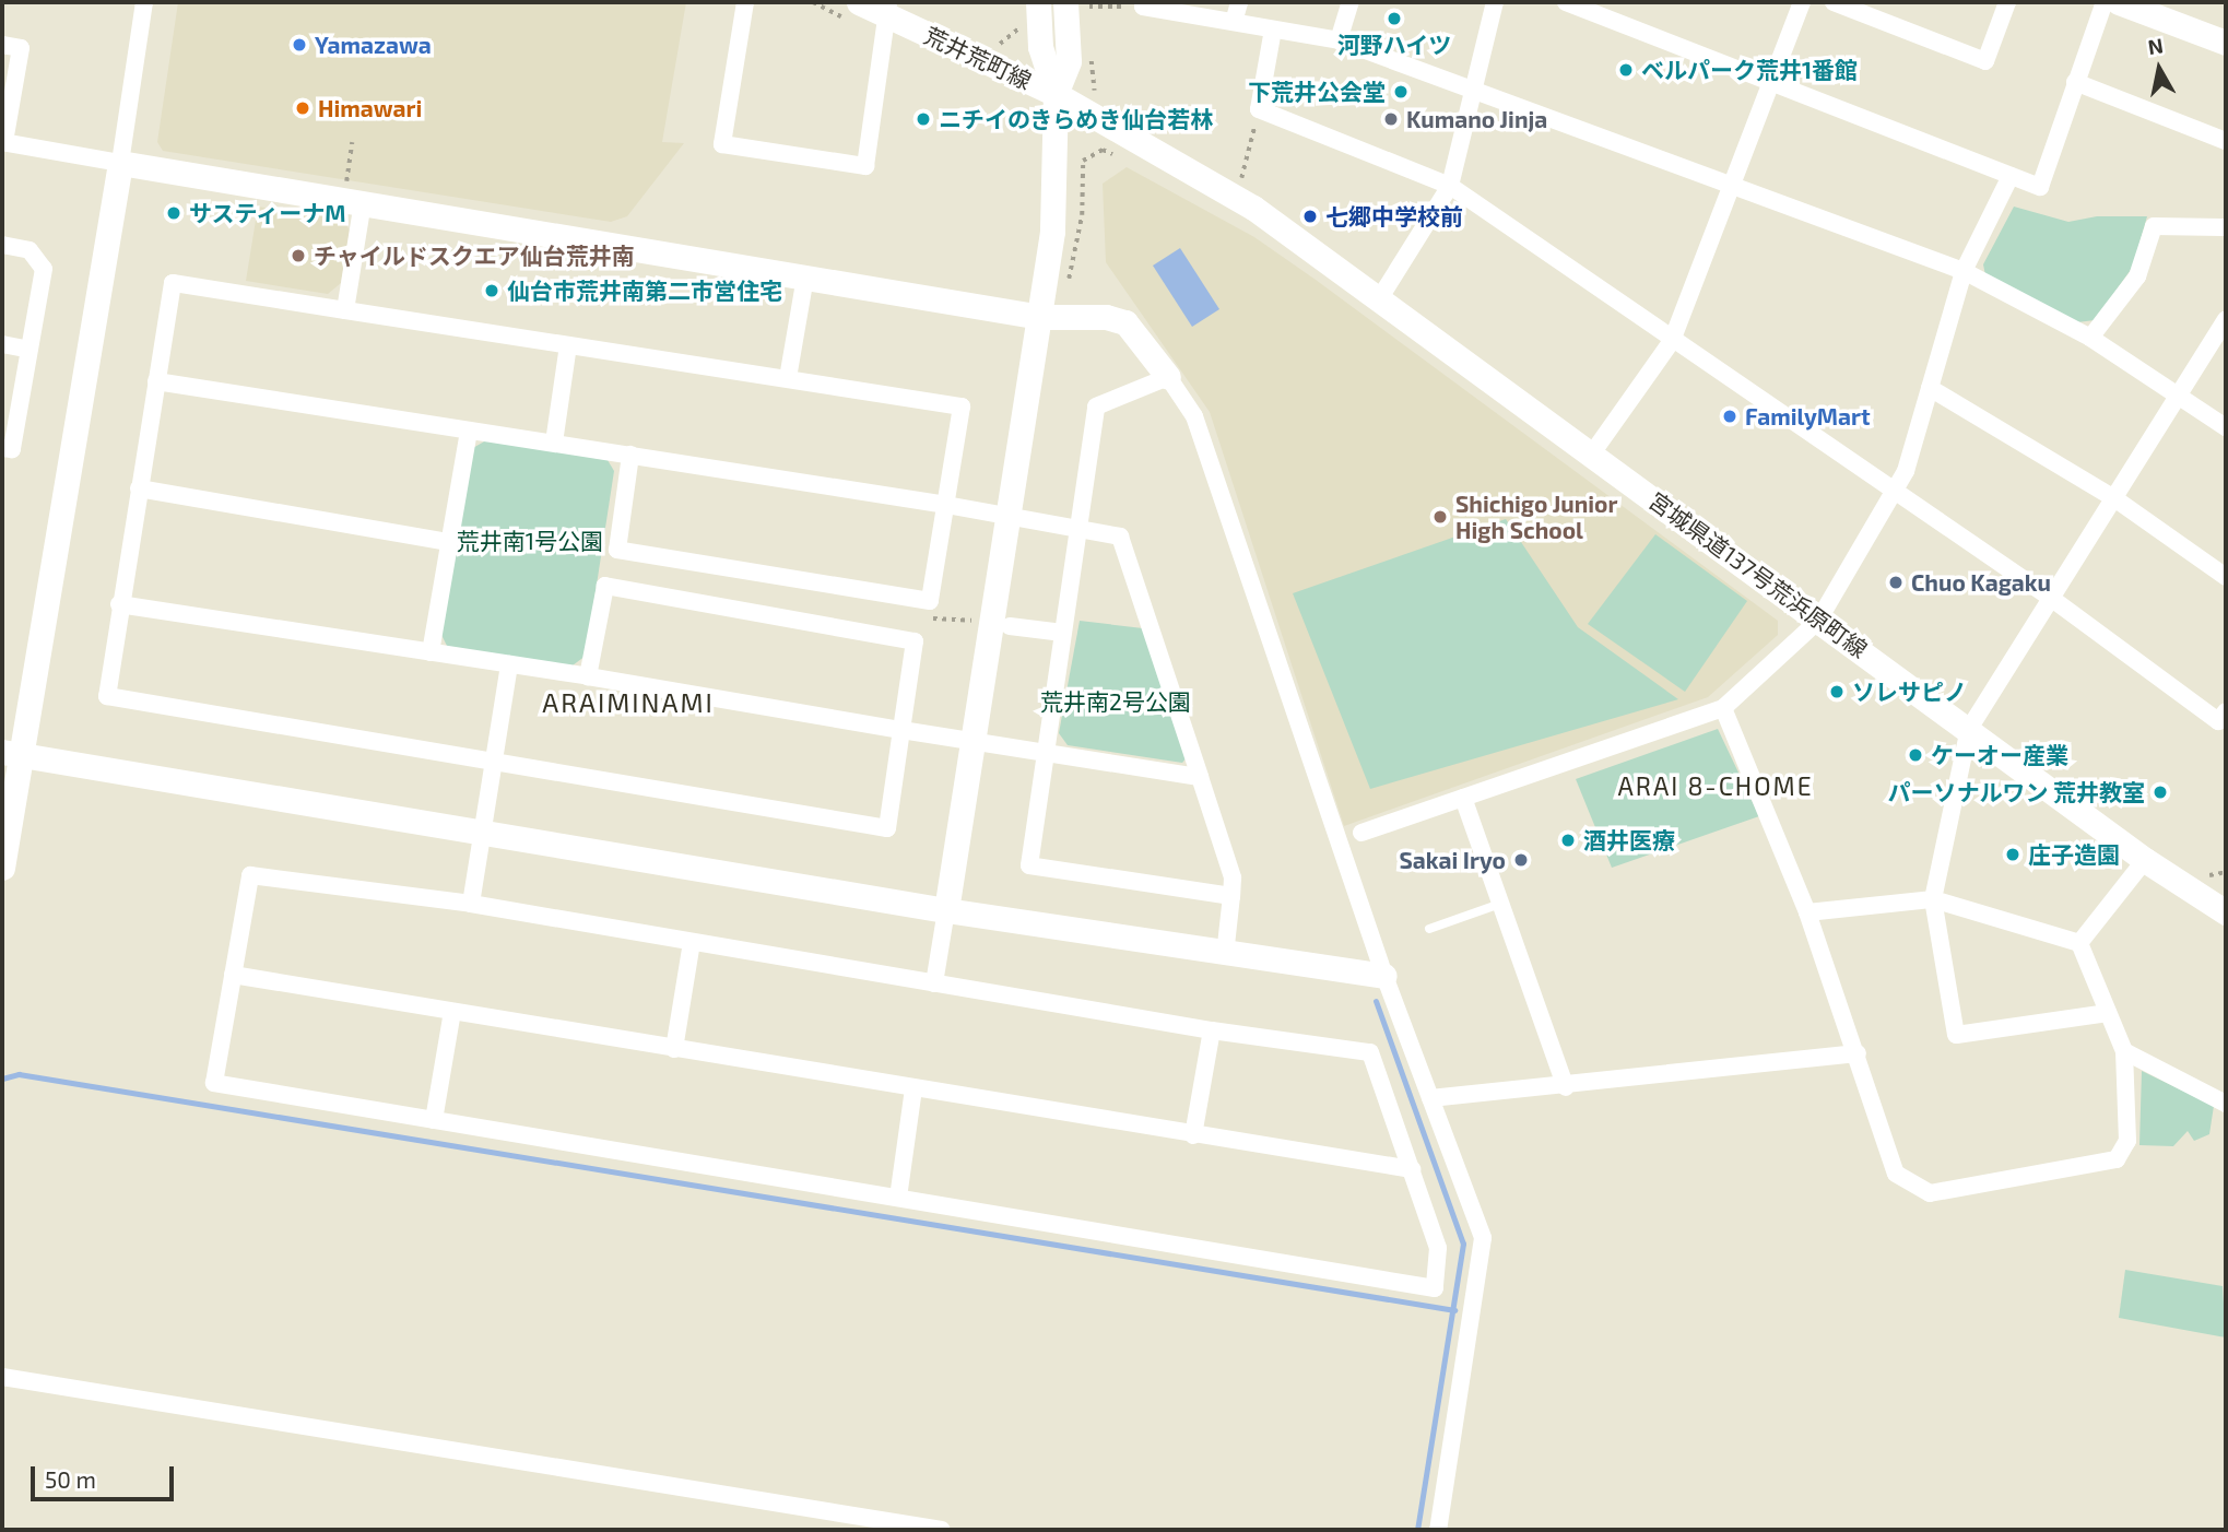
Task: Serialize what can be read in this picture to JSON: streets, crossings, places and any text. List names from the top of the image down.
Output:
{
  "streets": {
    "street": ["荒井荒町線", "宮城県道137号荒浜原町線"]
  },
  "crossings": [
    ["荒井荒町線", "宮城県道137号荒浜原町線"]
  ],
  "districts": ["ARAIMINAMI", "ARAI 8-CHOME"],
  "parks": ["荒井南1号公園", "荒井南2号公園"],
  "places": [
    "河野ハイツ",
    "Yamazawa",
    "ベルパーク荒井1番館",
    "下荒井公会堂",
    "Himawari",
    "ニチイのきらめき仙台若林",
    "Kumano Jinja",
    "サスティーナM",
    "七郷中学校前",
    "チャイルドスクエア仙台荒井南",
    "仙台市荒井南第二市営住宅",
    "FamilyMart",
    "Shichigo Junior High School",
    "Chuo Kagaku",
    "ソレサピノ",
    "ケーオー産業",
    "パーソナルワン 荒井教室",
    "酒井医療",
    "庄子造園",
    "Sakai Iryo"
  ],
  "scale_bar": "50 m",
  "north": "top"
}
